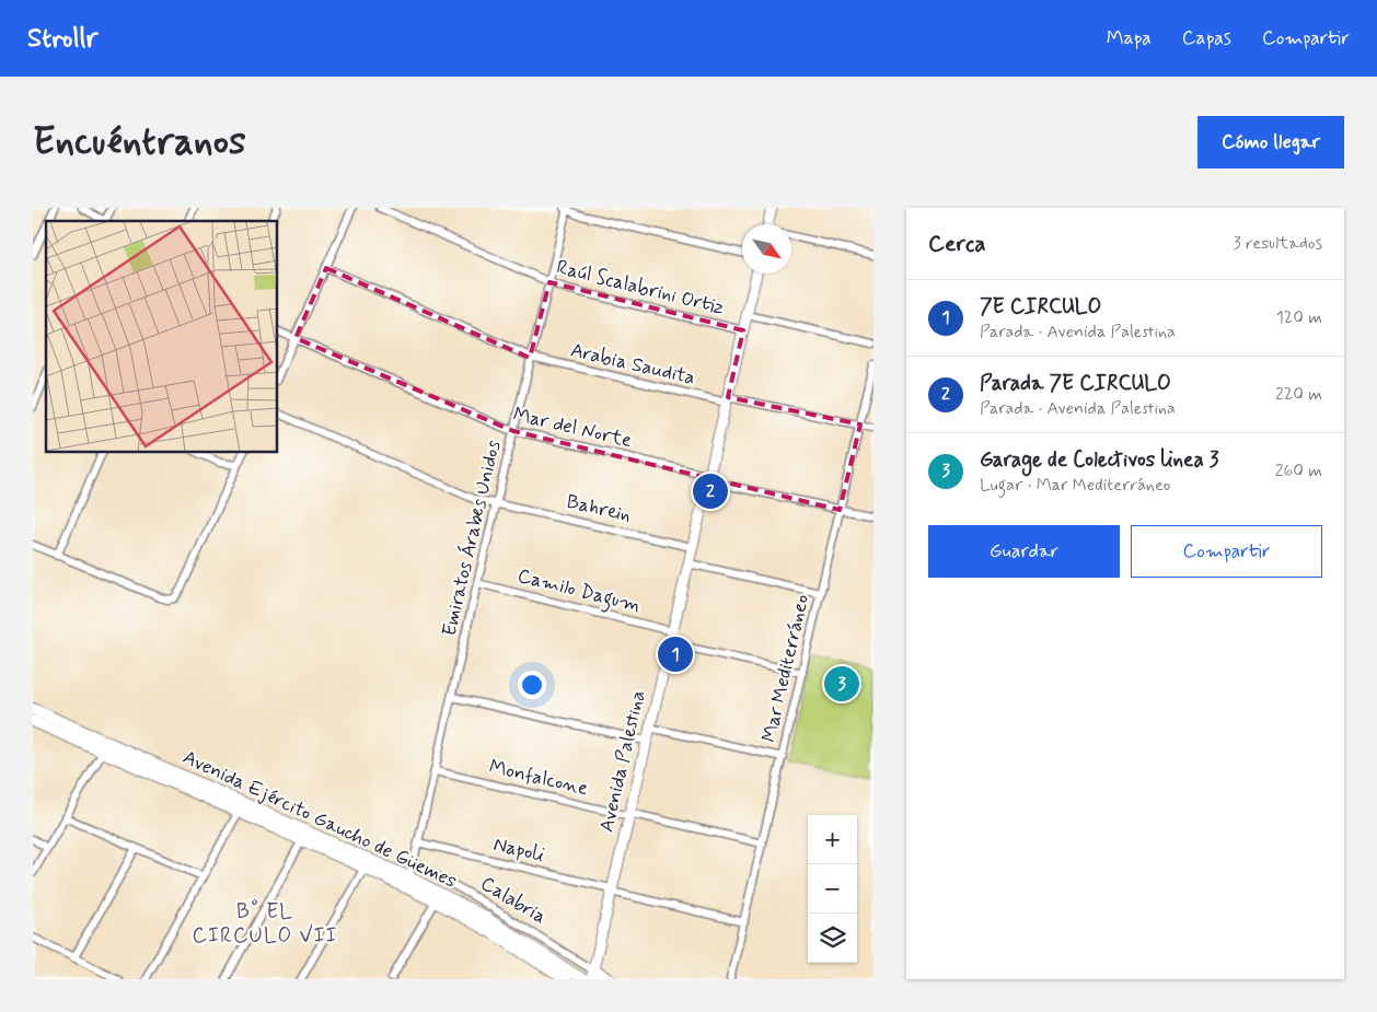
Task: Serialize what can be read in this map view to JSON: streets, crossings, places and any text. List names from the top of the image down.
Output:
{
  "streets": {
    "main road": ["Avenida Ejército Gaucho de Güemes"],
    "street": [
      "Raúl Scalabrini Ortiz",
      "Arabia Saudita",
      "Mar del Norte",
      "Bahrein",
      "Emiratos Árabes Unidos",
      "Camilo Dagum",
      "Mar Mediterráneo",
      "Avenida Palestina",
      "Monfalcone",
      "Napoli",
      "Calabria"
    ]
  },
  "crossings": [
    ["Raúl Scalabrini Ortiz", "Emiratos Árabes Unidos"],
    ["Raúl Scalabrini Ortiz", "Avenida Palestina"],
    ["Arabia Saudita", "Emiratos Árabes Unidos"],
    ["Arabia Saudita", "Mar Mediterráneo"],
    ["Arabia Saudita", "Avenida Palestina"],
    ["Mar del Norte", "Emiratos Árabes Unidos"],
    ["Mar del Norte", "Mar Mediterráneo"],
    ["Mar del Norte", "Avenida Palestina"],
    ["Bahrein", "Emiratos Árabes Unidos"],
    ["Bahrein", "Avenida Palestina"],
    ["Emiratos Árabes Unidos", "Camilo Dagum"],
    ["Emiratos Árabes Unidos", "Monfalcone"],
    ["Emiratos Árabes Unidos", "Avenida Ejército Gaucho de Güemes"],
    ["Emiratos Árabes Unidos", "Napoli"],
    ["Emiratos Árabes Unidos", "Calabria"],
    ["Camilo Dagum", "Avenida Palestina"],
    ["Mar Mediterráneo", "Monfalcone"],
    ["Mar Mediterráneo", "Napoli"],
    ["Avenida Palestina", "Monfalcone"],
    ["Avenida Palestina", "Napoli"],
    ["Avenida Palestina", "Calabria"]
  ],
  "districts": ["B° EL CIRCULO VII"],
  "north": "bottom right",
  "page": {
    "header": "Strollr",
    "nav": ["Mapa", "Capas", "Compartir"],
    "buttons": [
      "Cómo llegar",
      ["Guardar", "Compartir"]
    ],
    "title": "Encuéntranos",
    "heading": ["Cerca", "3 resultados"],
    "list": [
      {
        "mark": "1",
        "name": "7E CIRCULO",
        "note": "Parada · Avenida Palestina",
        "value": "120 m"
      },
      {
        "mark": "2",
        "name": "Parada 7E CIRCULO",
        "note": "Parada · Avenida Palestina",
        "value": "220 m"
      },
      {
        "mark": "3",
        "name": "Garage de Colectivos linea 3",
        "note": "Lugar · Mar Mediterráneo",
        "value": "260 m"
      }
    ],
    "pins": ["2", "1", "3"],
    "map_buttons": ["+", "−"]
  }
}
